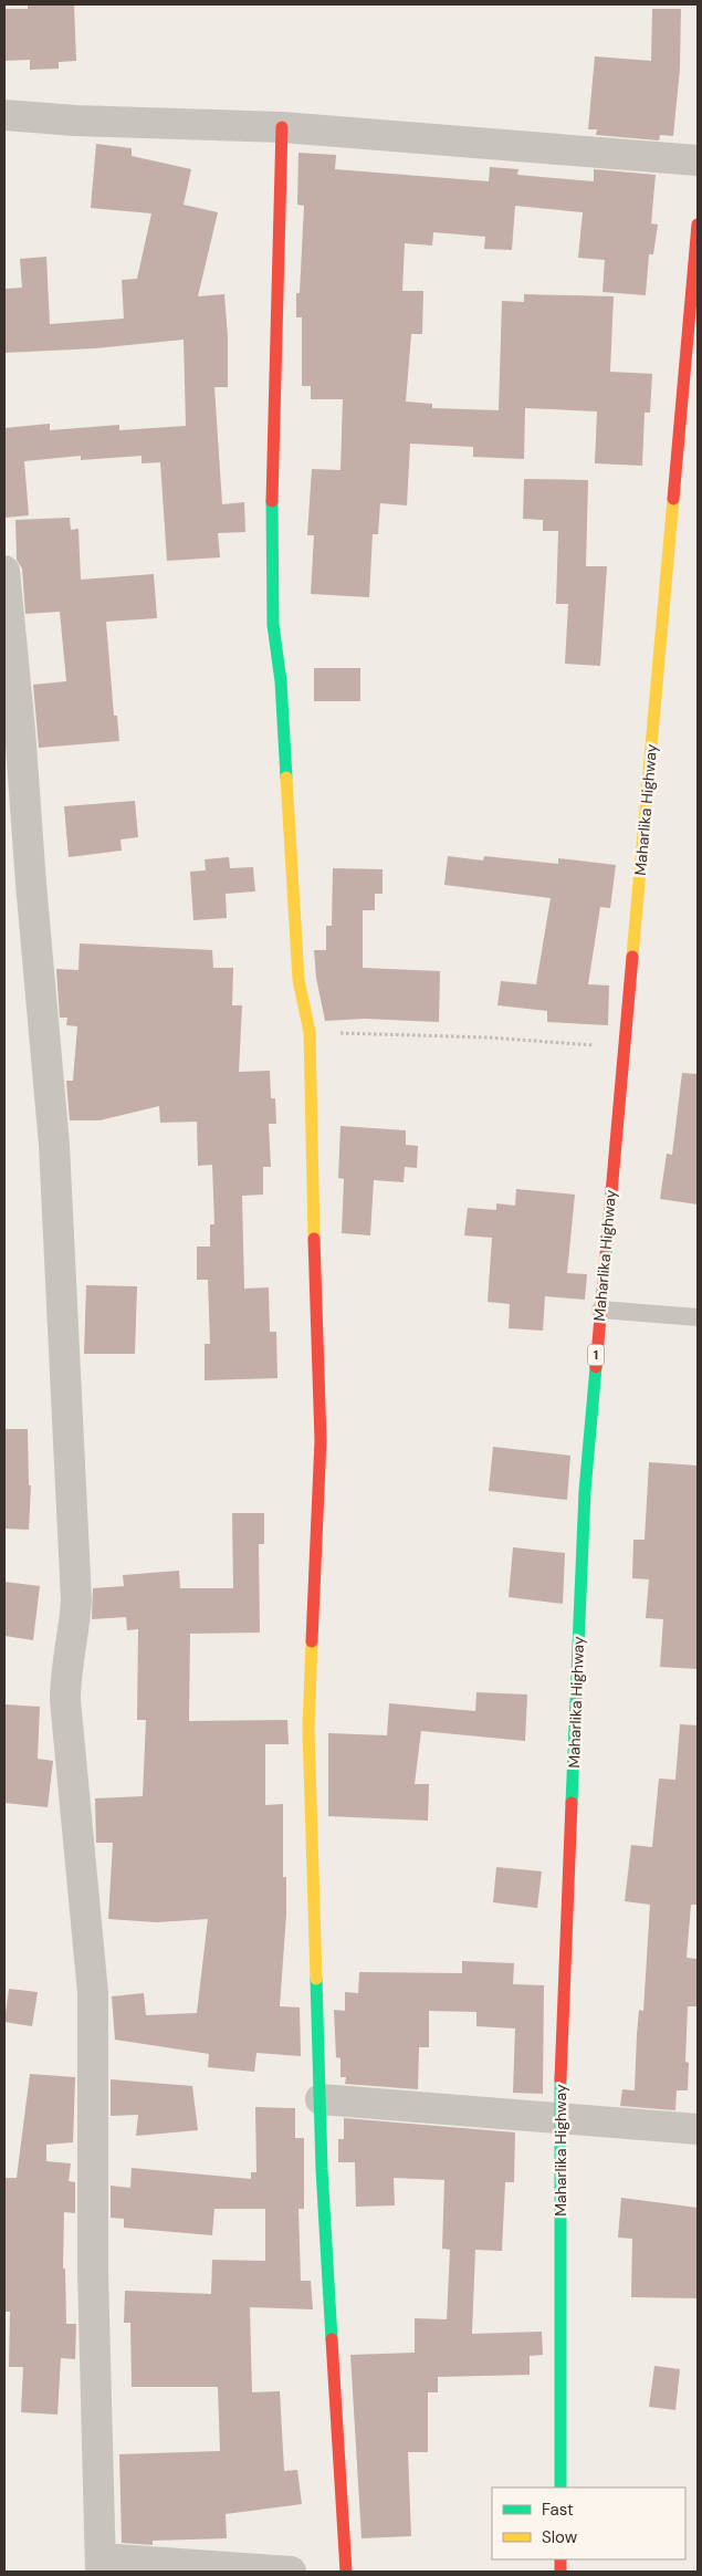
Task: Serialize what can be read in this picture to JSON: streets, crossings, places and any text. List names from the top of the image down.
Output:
{
  "streets": {
    "main road": ["Maharlika Highway", "1"]
  },
  "legend": ["Fast", "Slow"]
}
